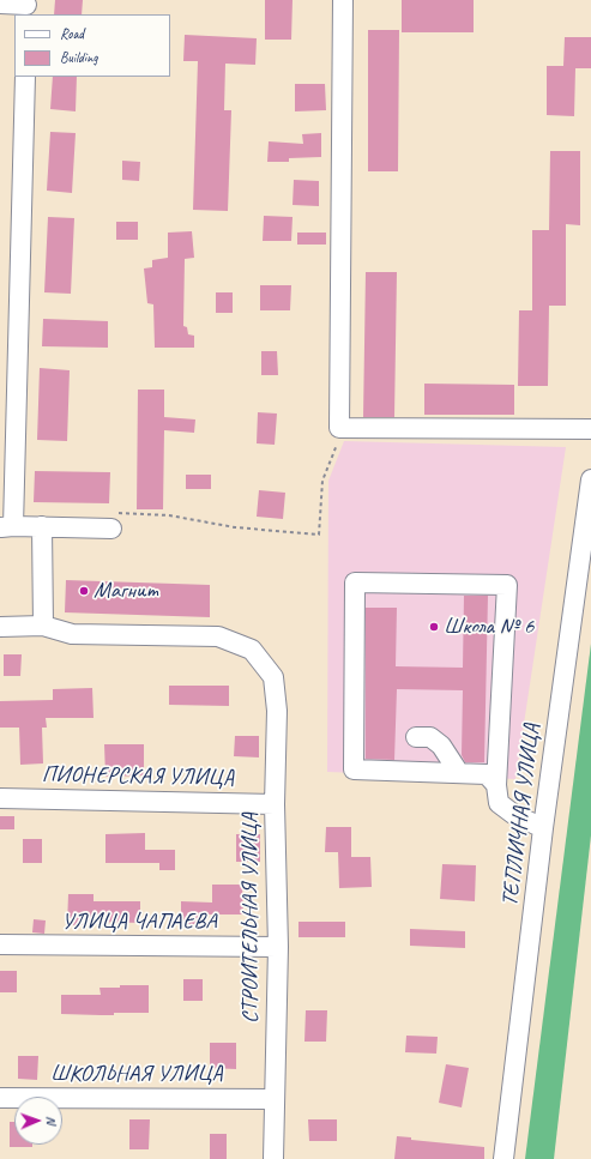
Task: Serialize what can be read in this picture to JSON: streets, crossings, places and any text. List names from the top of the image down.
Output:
{
  "streets": {
    "street": [
      "ПИОНЕРСКАЯ УЛИЦА",
      "ТЕПЛИЧНАЯ УЛИЦА",
      "СТРОИТЕЛЬНАЯ УЛИЦА",
      "УЛИЦА ЧАПАЕВА",
      "ШКОЛЬНАЯ УЛИЦА"
    ]
  },
  "crossings": [
    ["ПИОНЕРСКАЯ УЛИЦА", "СТРОИТЕЛЬНАЯ УЛИЦА"],
    ["СТРОИТЕЛЬНАЯ УЛИЦА", "УЛИЦА ЧАПАЕВА"],
    ["СТРОИТЕЛЬНАЯ УЛИЦА", "ШКОЛЬНАЯ УЛИЦА"]
  ],
  "places": ["Магнит", "Школа № 6"],
  "legend": ["Road", "Building"],
  "north": "right"
}
